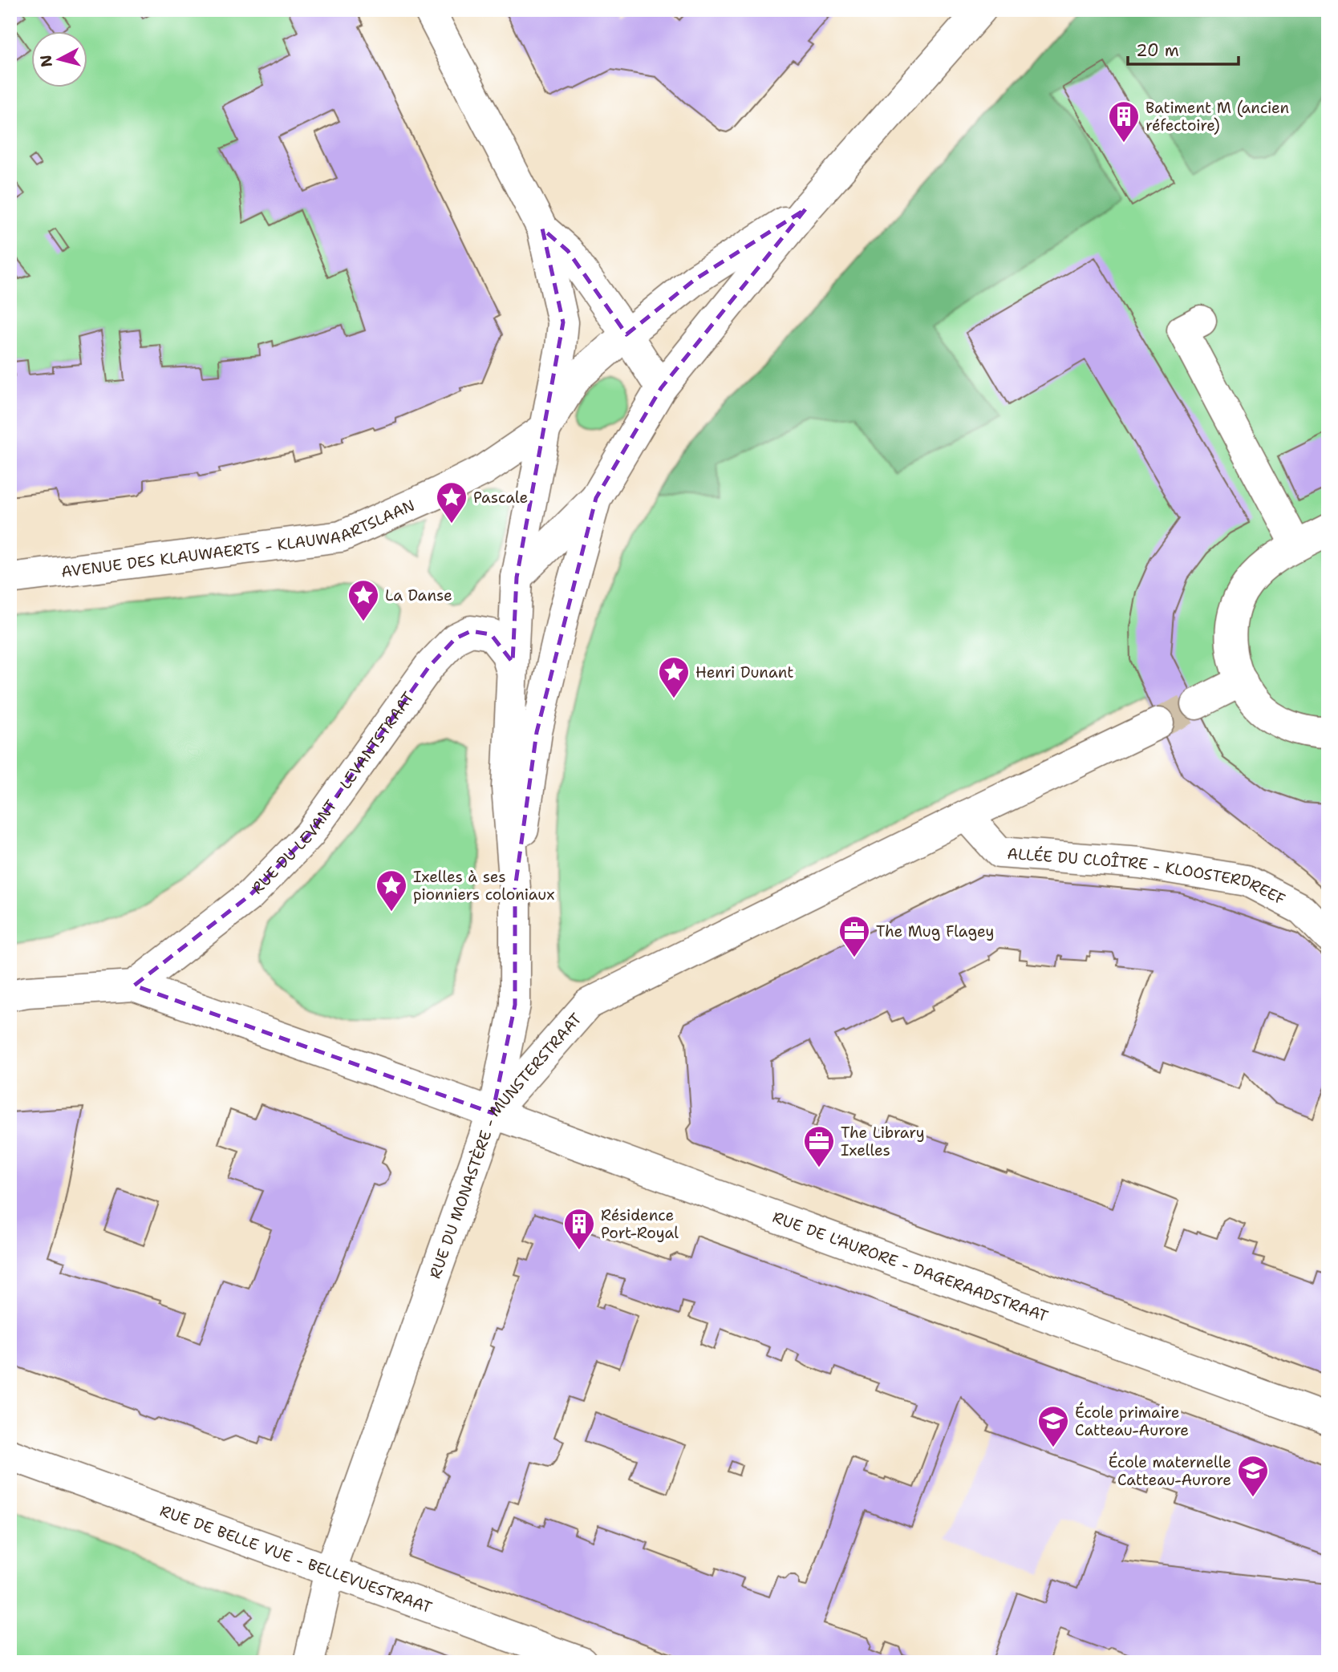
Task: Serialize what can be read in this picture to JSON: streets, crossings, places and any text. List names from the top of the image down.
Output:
{
  "streets": {
    "street": [
      "AVENUE DES KLAUWAERTS - KLAUWAARTSLAAN",
      "RUE DU LEVANT - LEVANTSTRAAT",
      "ALLÉE DU CLOÎTRE - KLOOSTERDREEF",
      "RUE DU MONASTÈRE - MUNSTERSTRAAT",
      "RUE DE L'AURORE - DAGERAADSTRAAT",
      "RUE DE BELLE VUE - BELLEVUESTRAAT"
    ]
  },
  "crossings": [
    ["RUE DU LEVANT - LEVANTSTRAAT", "RUE DE L'AURORE - DAGERAADSTRAAT"],
    ["ALLÉE DU CLOÎTRE - KLOOSTERDREEF", "RUE DU MONASTÈRE - MUNSTERSTRAAT"],
    ["RUE DU MONASTÈRE - MUNSTERSTRAAT", "RUE DE L'AURORE - DAGERAADSTRAAT"],
    ["RUE DU MONASTÈRE - MUNSTERSTRAAT", "RUE DE BELLE VUE - BELLEVUESTRAAT"]
  ],
  "places": {
    "building": ["Batiment M (ancien réfectoire)", "Résidence Port-Royal"],
    "place": [
      "Pascale",
      "La Danse",
      "Henri Dunant",
      "Ixelles à ses pionniers coloniaux"
    ],
    "office": ["The Mug Flagey", "The Library Ixelles"],
    "school or university": ["École primaire Catteau-Aurore", "École maternelle Catteau-Aurore"]
  },
  "scale_bar": "20 m",
  "north": "left"
}
